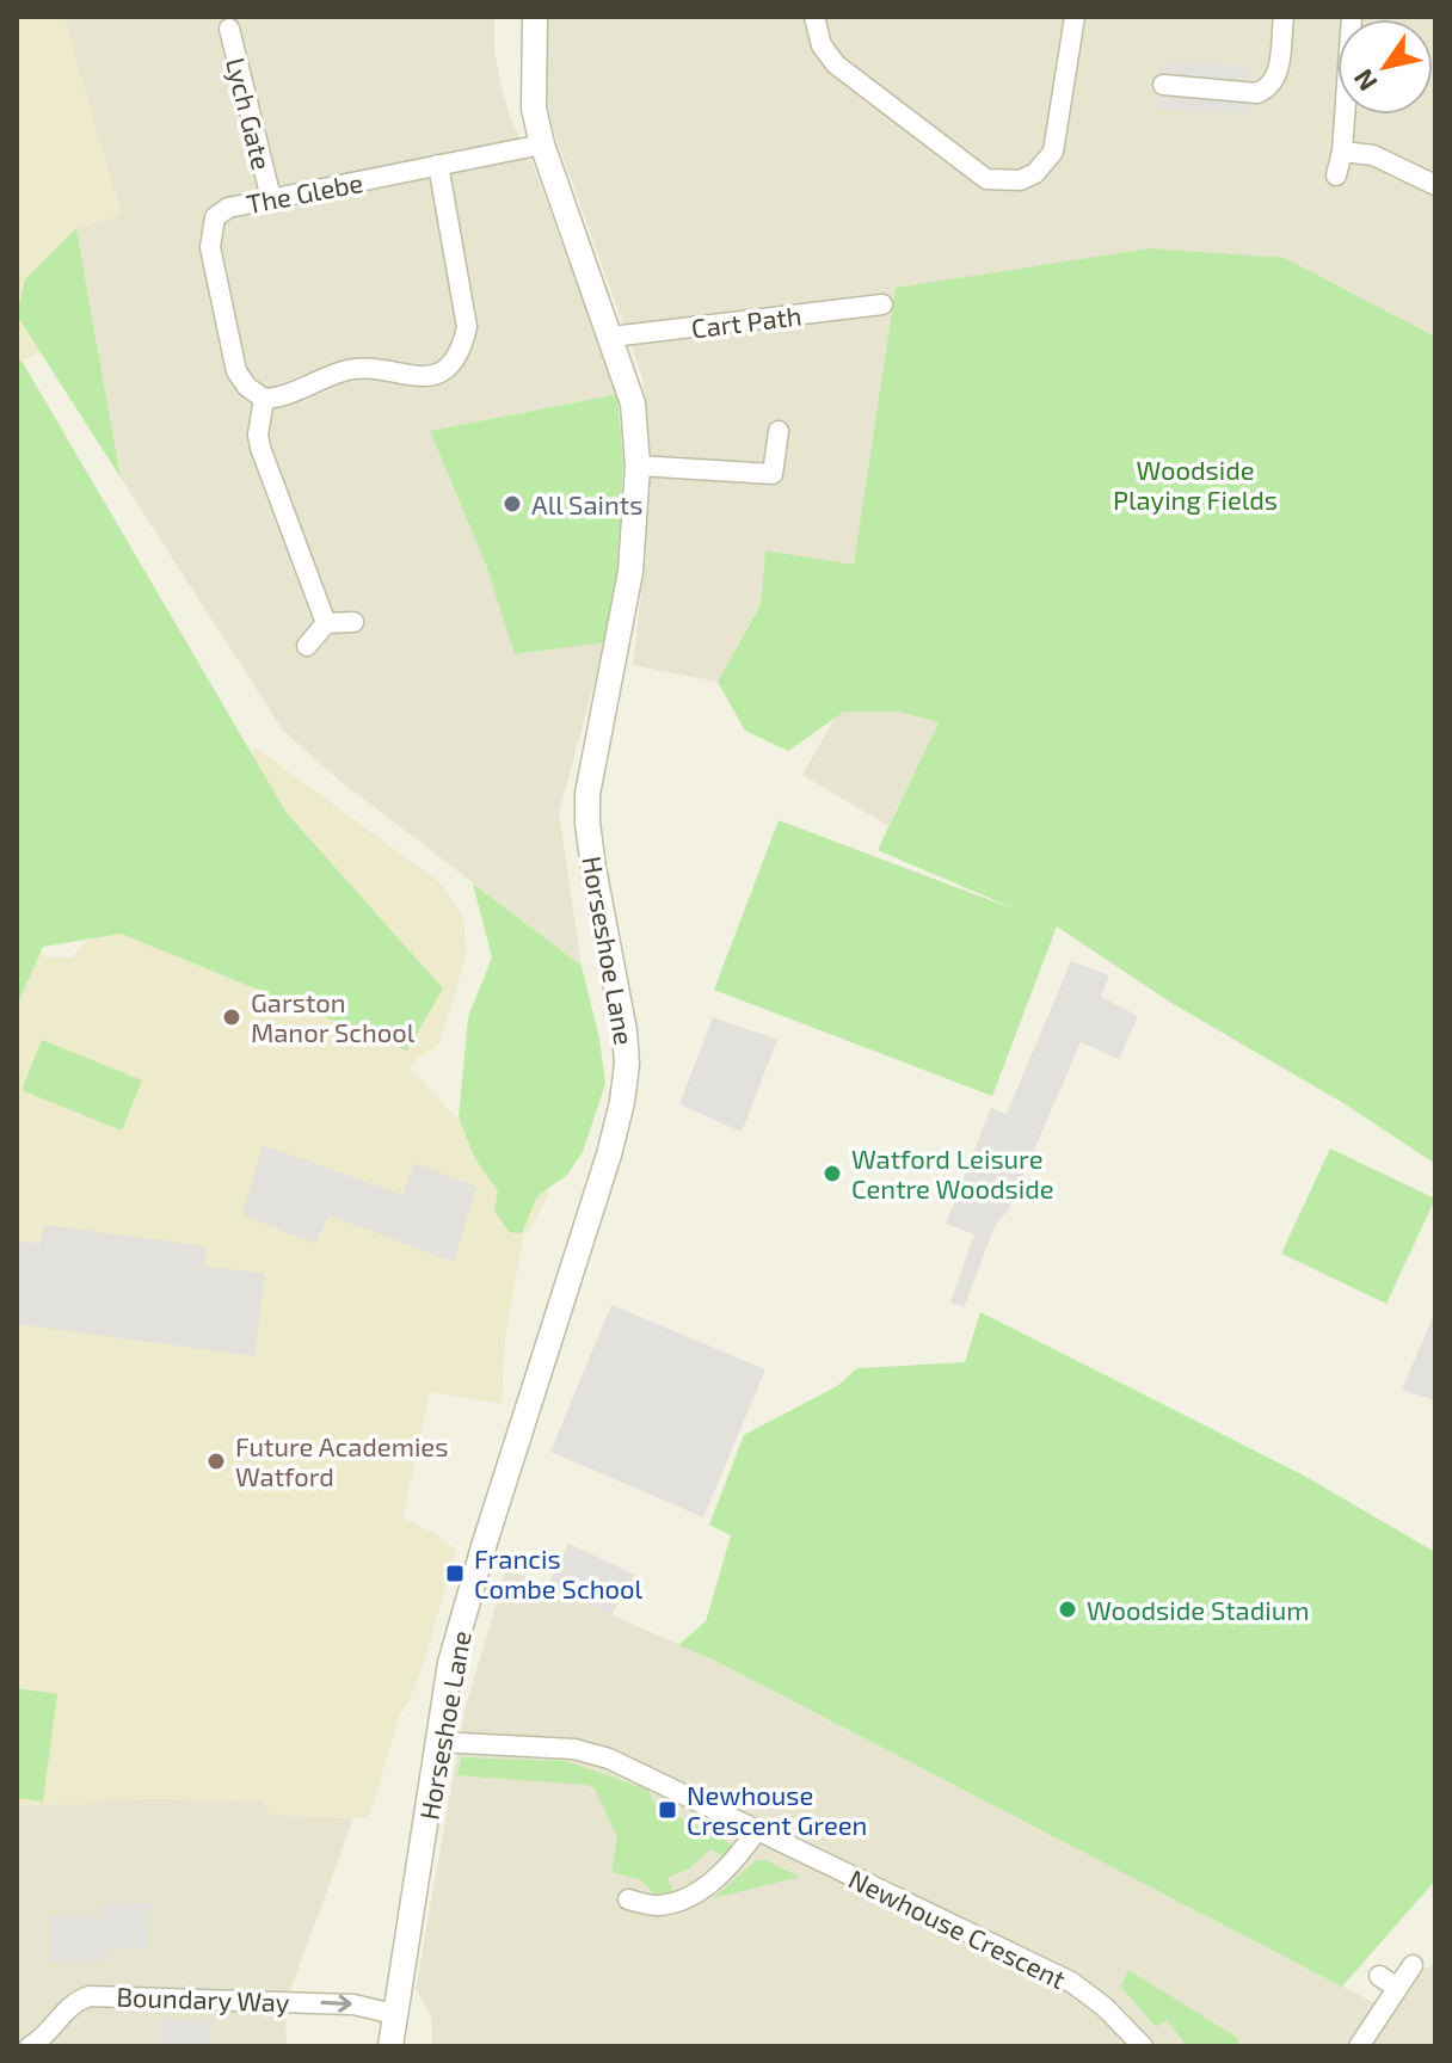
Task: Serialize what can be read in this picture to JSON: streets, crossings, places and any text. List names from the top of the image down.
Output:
{
  "streets": {
    "street": [
      "Lych Gate",
      "The Glebe",
      "Cart Path",
      "Horseshoe Lane",
      "Newhouse Crescent",
      "Boundary Way"
    ]
  },
  "crossings": [
    ["Lych Gate", "The Glebe"],
    ["The Glebe", "Horseshoe Lane"],
    ["Cart Path", "Horseshoe Lane"],
    ["Horseshoe Lane", "Newhouse Crescent"],
    ["Horseshoe Lane", "Boundary Way"]
  ],
  "one_way": ["Boundary Way"],
  "parks": ["Woodside Playing Fields"],
  "places": {
    "other": [
      "All Saints",
      "Garston Manor School",
      "Watford Leisure Centre Woodside",
      "Future Academies Watford",
      "Woodside Stadium"
    ],
    "transit": ["Francis Combe School", "Newhouse Crescent Green"]
  },
  "north": "bottom left"
}
